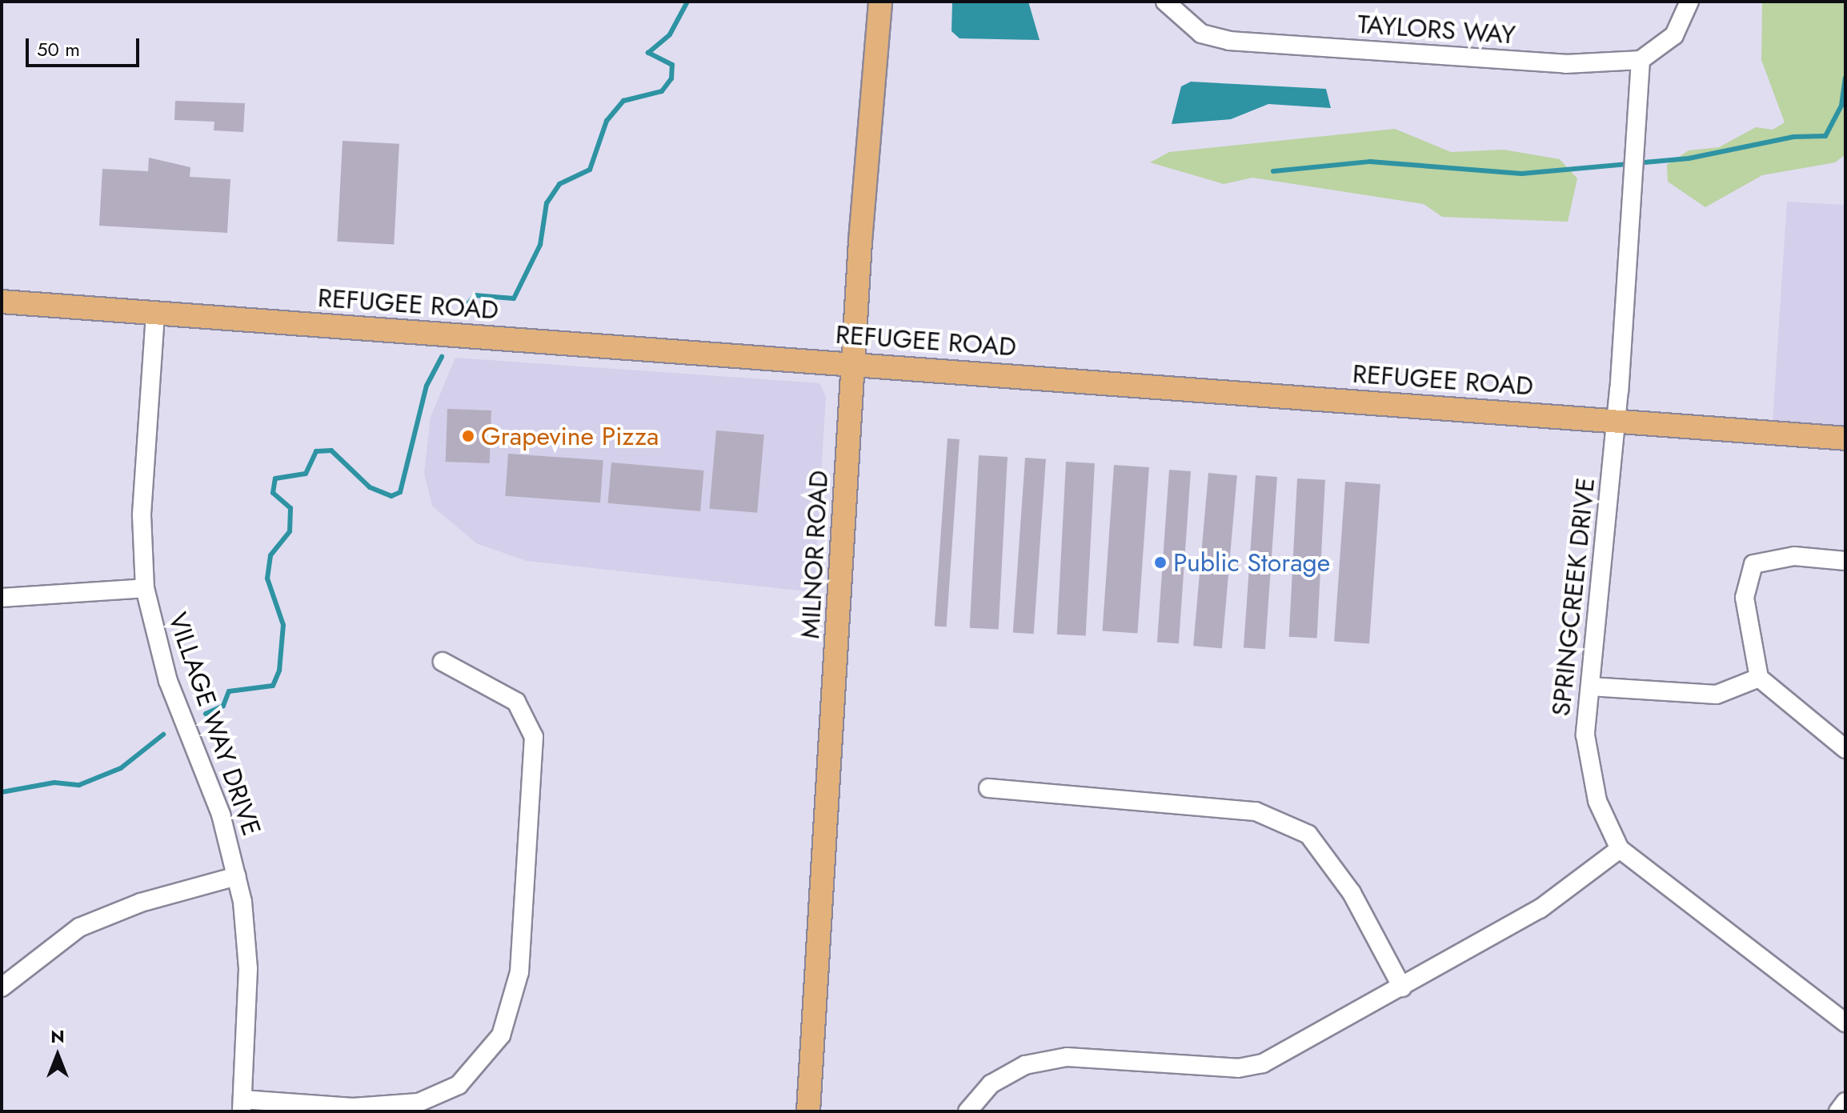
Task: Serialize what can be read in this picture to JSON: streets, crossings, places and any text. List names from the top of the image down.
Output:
{
  "streets": {
    "main road": ["REFUGEE ROAD", "MILNOR ROAD"],
    "street": ["TAYLORS WAY", "SPRINGCREEK DRIVE", "VILLAGE WAY DRIVE"]
  },
  "crossings": [
    ["TAYLORS WAY", "SPRINGCREEK DRIVE"],
    ["REFUGEE ROAD", "MILNOR ROAD"],
    ["REFUGEE ROAD", "SPRINGCREEK DRIVE"],
    ["REFUGEE ROAD", "VILLAGE WAY DRIVE"]
  ],
  "places": ["Grapevine Pizza", "Public Storage"],
  "scale_bar": "50 m",
  "north": "top"
}
